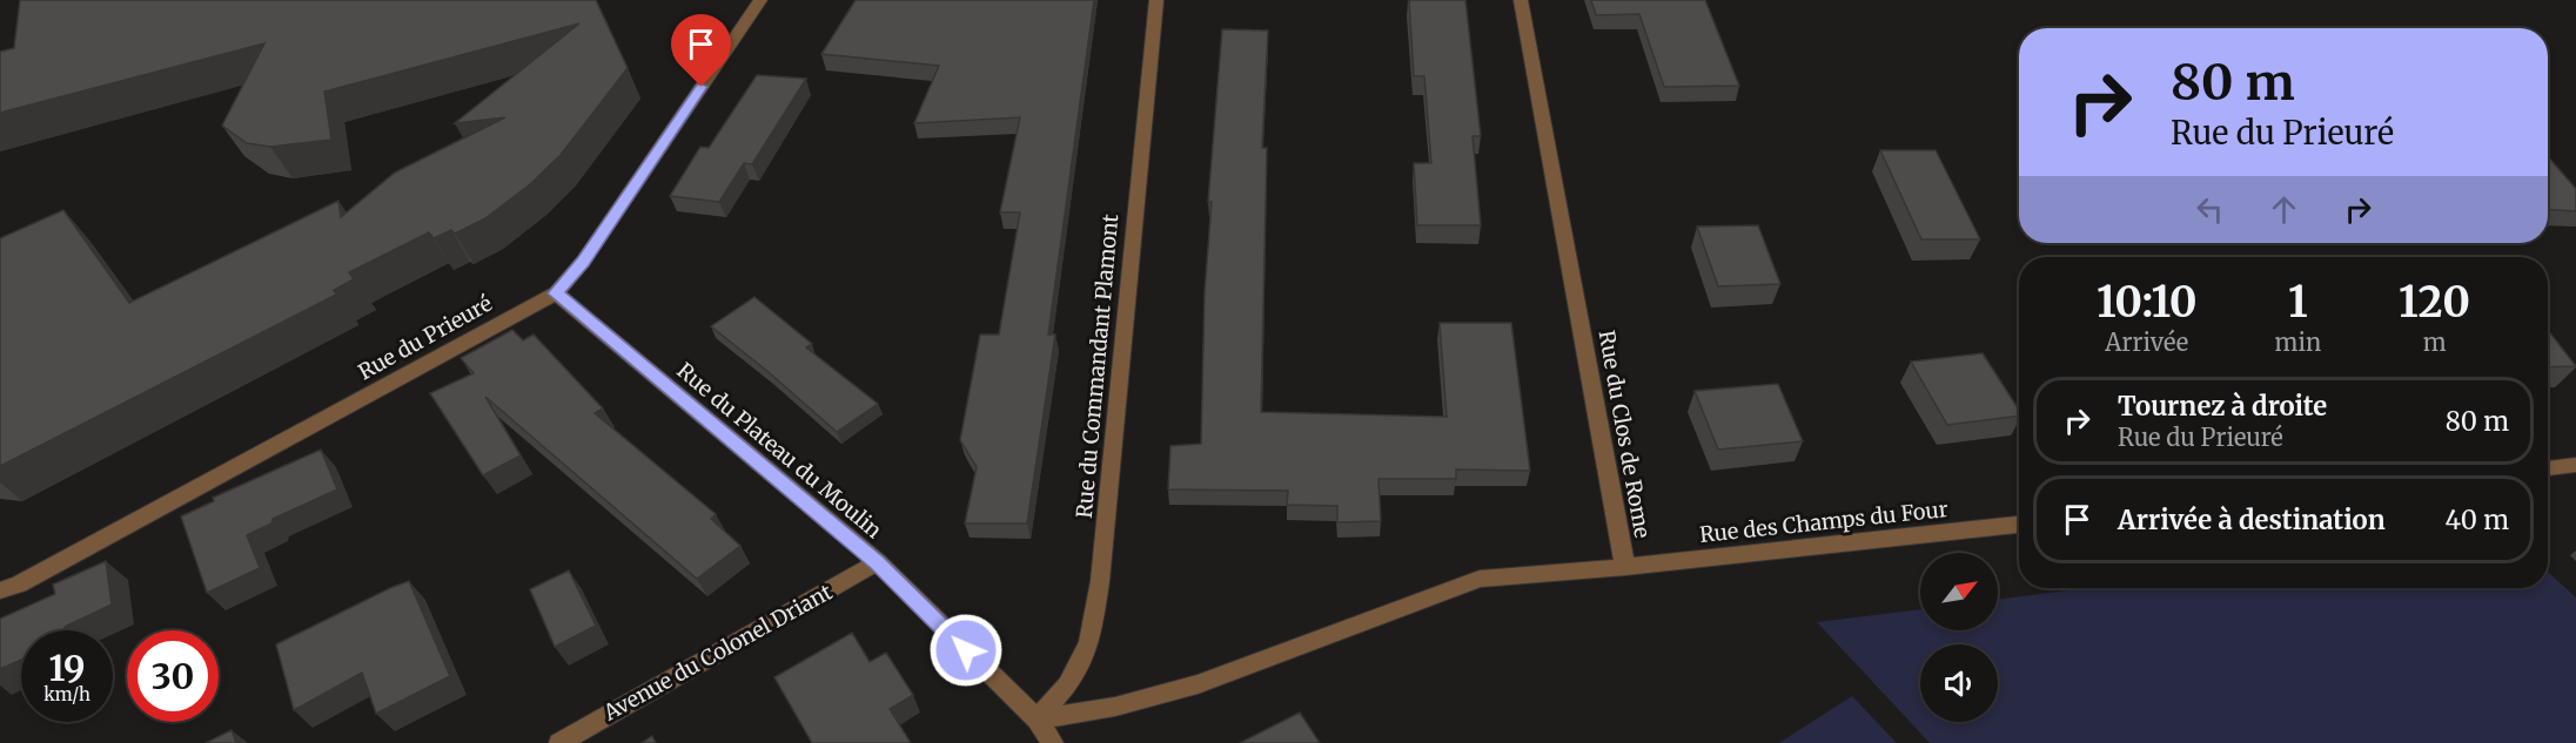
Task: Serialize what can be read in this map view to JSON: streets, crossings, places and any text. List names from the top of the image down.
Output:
{
  "streets": {
    "street": [
      "Rue du Prieuré",
      "Rue du Commandant Plamont",
      "Rue du Clos de Rome",
      "Rue du Plateau du Moulin",
      "Rue des Champs du Four",
      "Avenue du Colonel Driant"
    ]
  },
  "crossings": [
    ["Rue du Prieuré", "Rue du Plateau du Moulin"],
    ["Rue du Commandant Plamont", "Rue du Clos de Rome"],
    ["Rue du Commandant Plamont", "Rue du Plateau du Moulin"],
    ["Rue du Clos de Rome", "Rue du Plateau du Moulin"],
    ["Rue du Clos de Rome", "Rue des Champs du Four"],
    ["Rue du Plateau du Moulin", "Avenue du Colonel Driant"]
  ],
  "north": "top right",
  "page": {
    "turn": ["80 m", "Rue du Prieuré"],
    "eta": [
      "10:10",
      "Arrivée",
      "1",
      "min",
      "120",
      "m"
    ],
    "list": [
      {
        "name": "Tournez à droite",
        "note": "Rue du Prieuré",
        "value": "80 m"
      },
      {
        "name": "Arrivée à destination",
        "value": "40 m"
      }
    ],
    "speed": "19 km/h",
    "limit": "30"
  }
}
